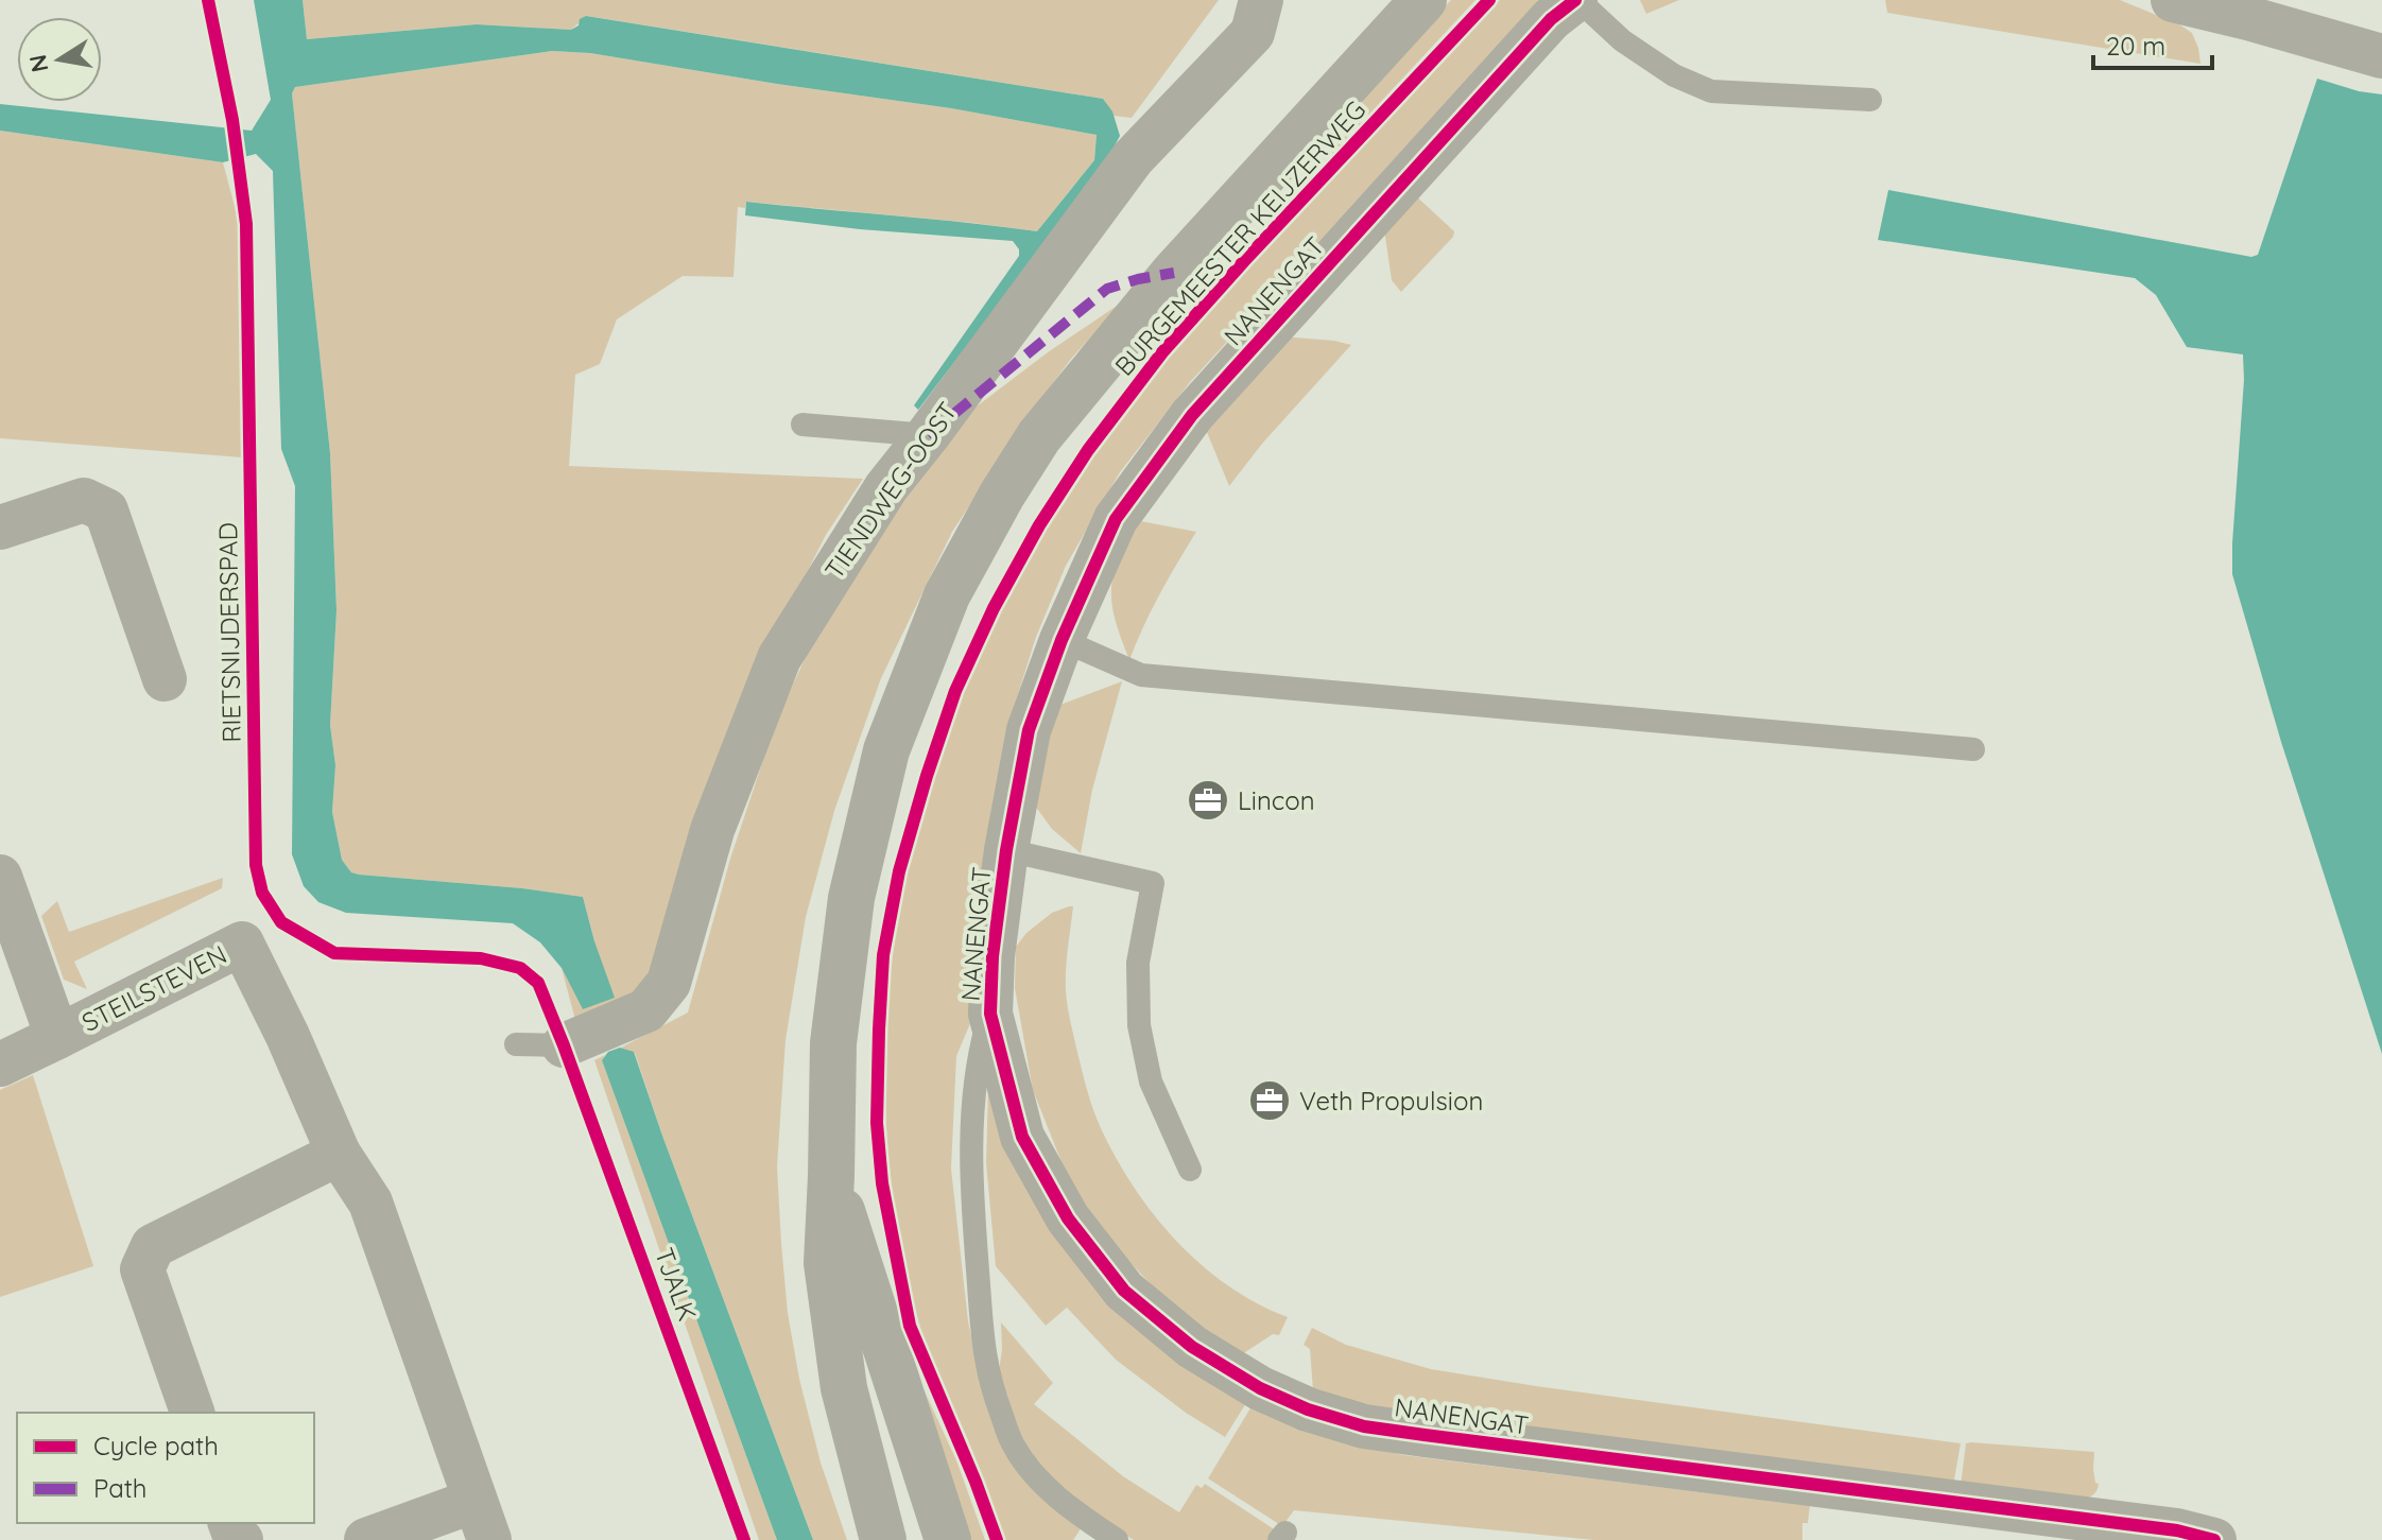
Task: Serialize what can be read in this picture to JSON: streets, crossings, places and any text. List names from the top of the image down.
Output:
{
  "streets": {
    "street": [
      "BURGEMEESTER KEIJZERWEG",
      "NANENGAT",
      "TIENDWEG-OOST",
      "STEILSTEVEN"
    ],
    "cycle path": ["RIETSNIJDERSPAD"]
  },
  "places": {
    "office": ["Lincon", "Veth Propulsion"]
  },
  "legend": ["Cycle path", "Path"],
  "scale_bar": "20 m",
  "north": "left"
}
